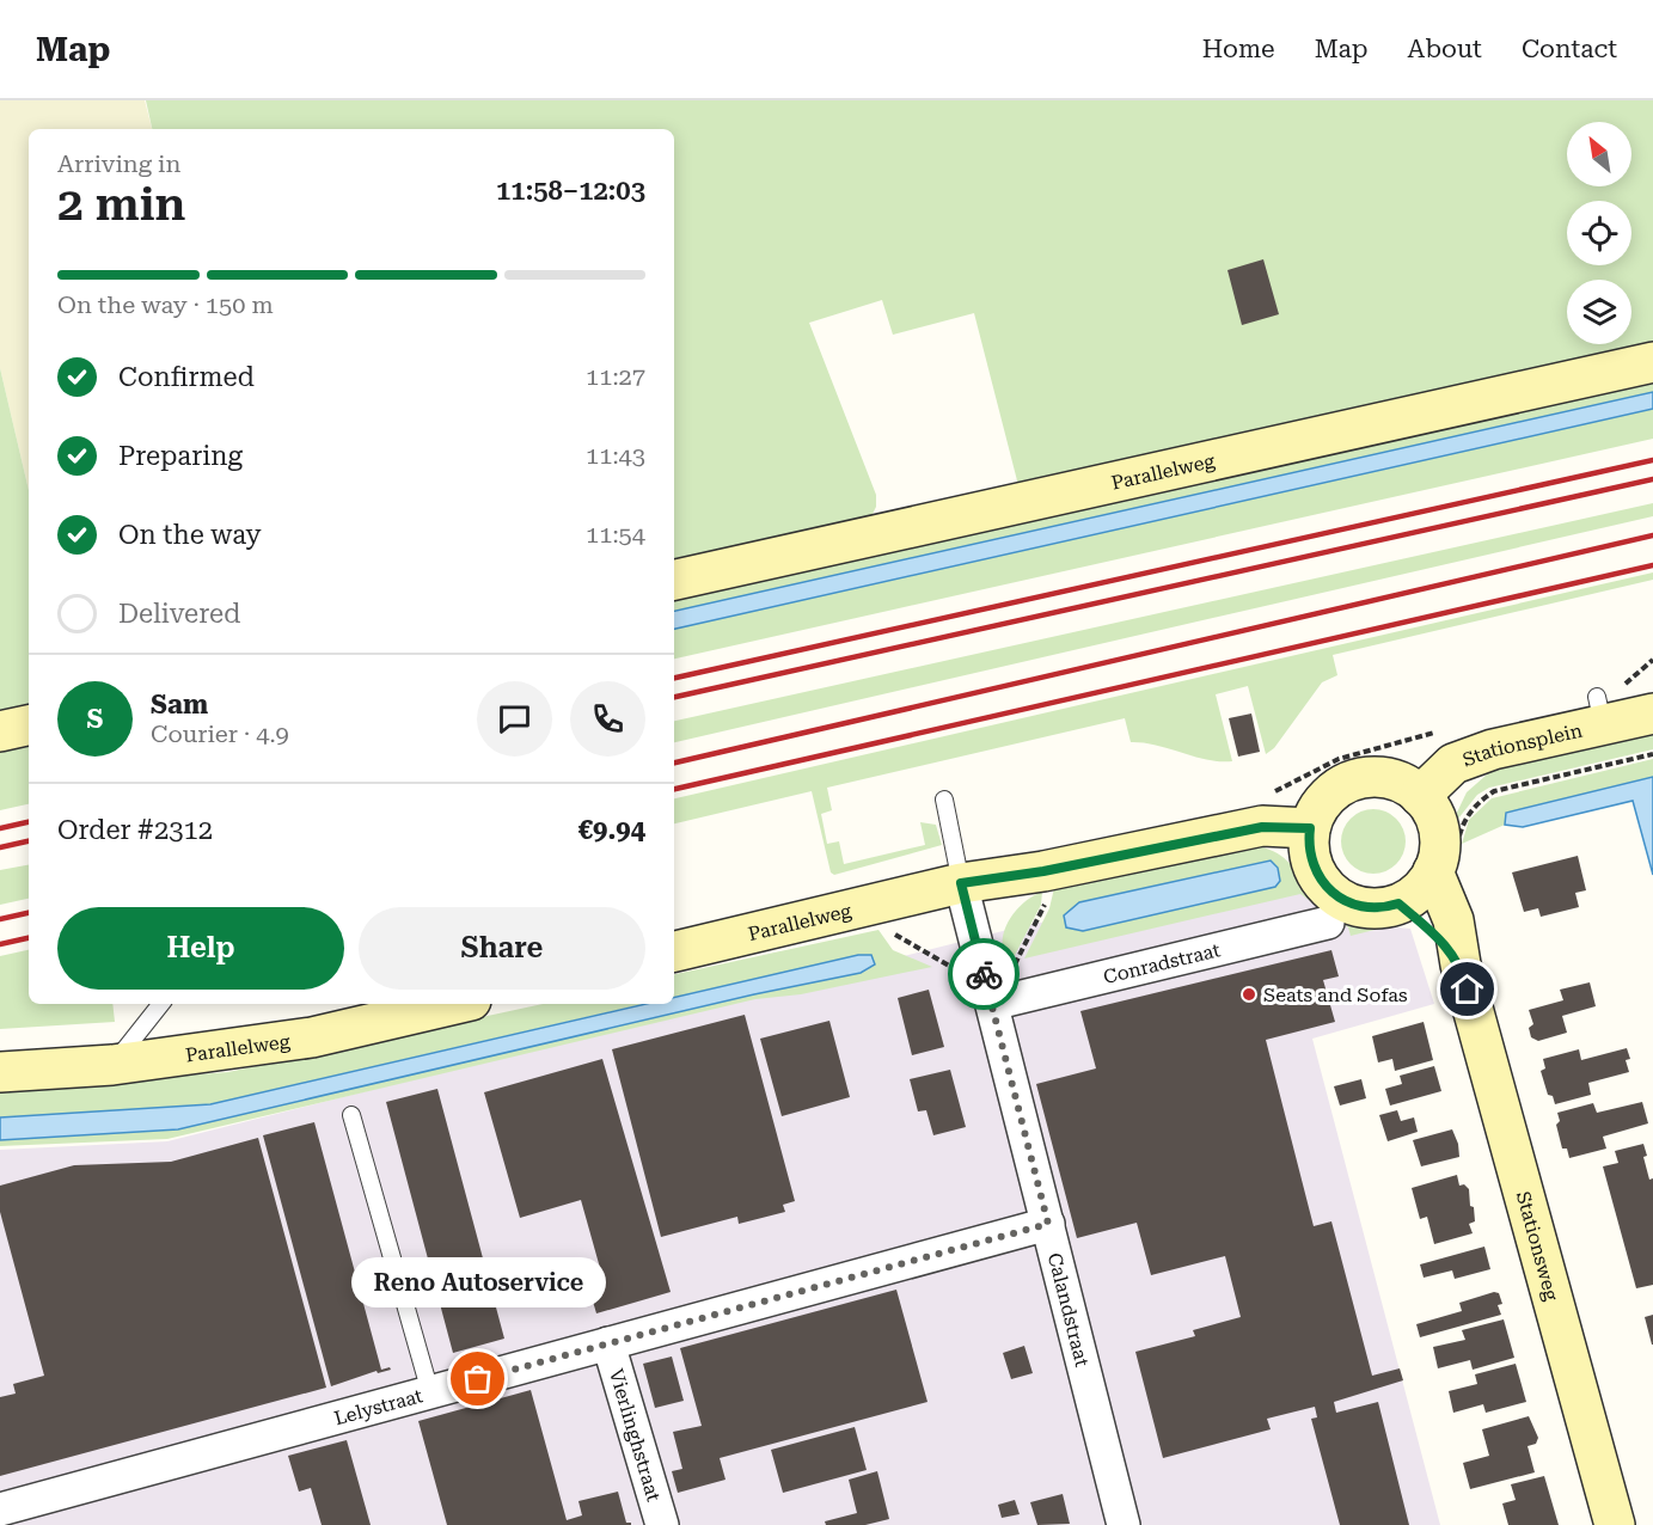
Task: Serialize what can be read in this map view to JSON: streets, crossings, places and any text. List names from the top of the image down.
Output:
{
  "streets": {
    "street": [
      "Parallelweg",
      "Stationsplein",
      "Conradstraat",
      "Stationsweg",
      "Calandstraat",
      "Lelystraat",
      "Vierlinghstraat"
    ]
  },
  "crossings": [
    ["Parallelweg", "Stationsplein"],
    ["Parallelweg", "Stationsweg"],
    ["Parallelweg", "Calandstraat"],
    ["Stationsplein", "Stationsweg"],
    ["Conradstraat", "Calandstraat"],
    ["Calandstraat", "Lelystraat"],
    ["Lelystraat", "Vierlinghstraat"]
  ],
  "places": ["Seats and Sofas", "Reno Autoservice"],
  "north": "top left",
  "page": {
    "header": "Map",
    "nav": [
      "Home",
      "Map",
      "About",
      "Contact"
    ],
    "heading": ["2 min", "Arriving in", "11:58–12:03"],
    "panel": [
      "Sam",
      "Courier · 4.9",
      "Order #2312",
      "€9.94"
    ],
    "bar": "On the way · 150 m",
    "list": [
      ["Confirmed", "11:27"],
      ["Preparing", "11:43"],
      ["On the way", "11:54"],
      "Delivered"
    ],
    "round": "S",
    "buttons": ["Help", "Share"],
    "bubble": "Reno Autoservice"
  }
}
